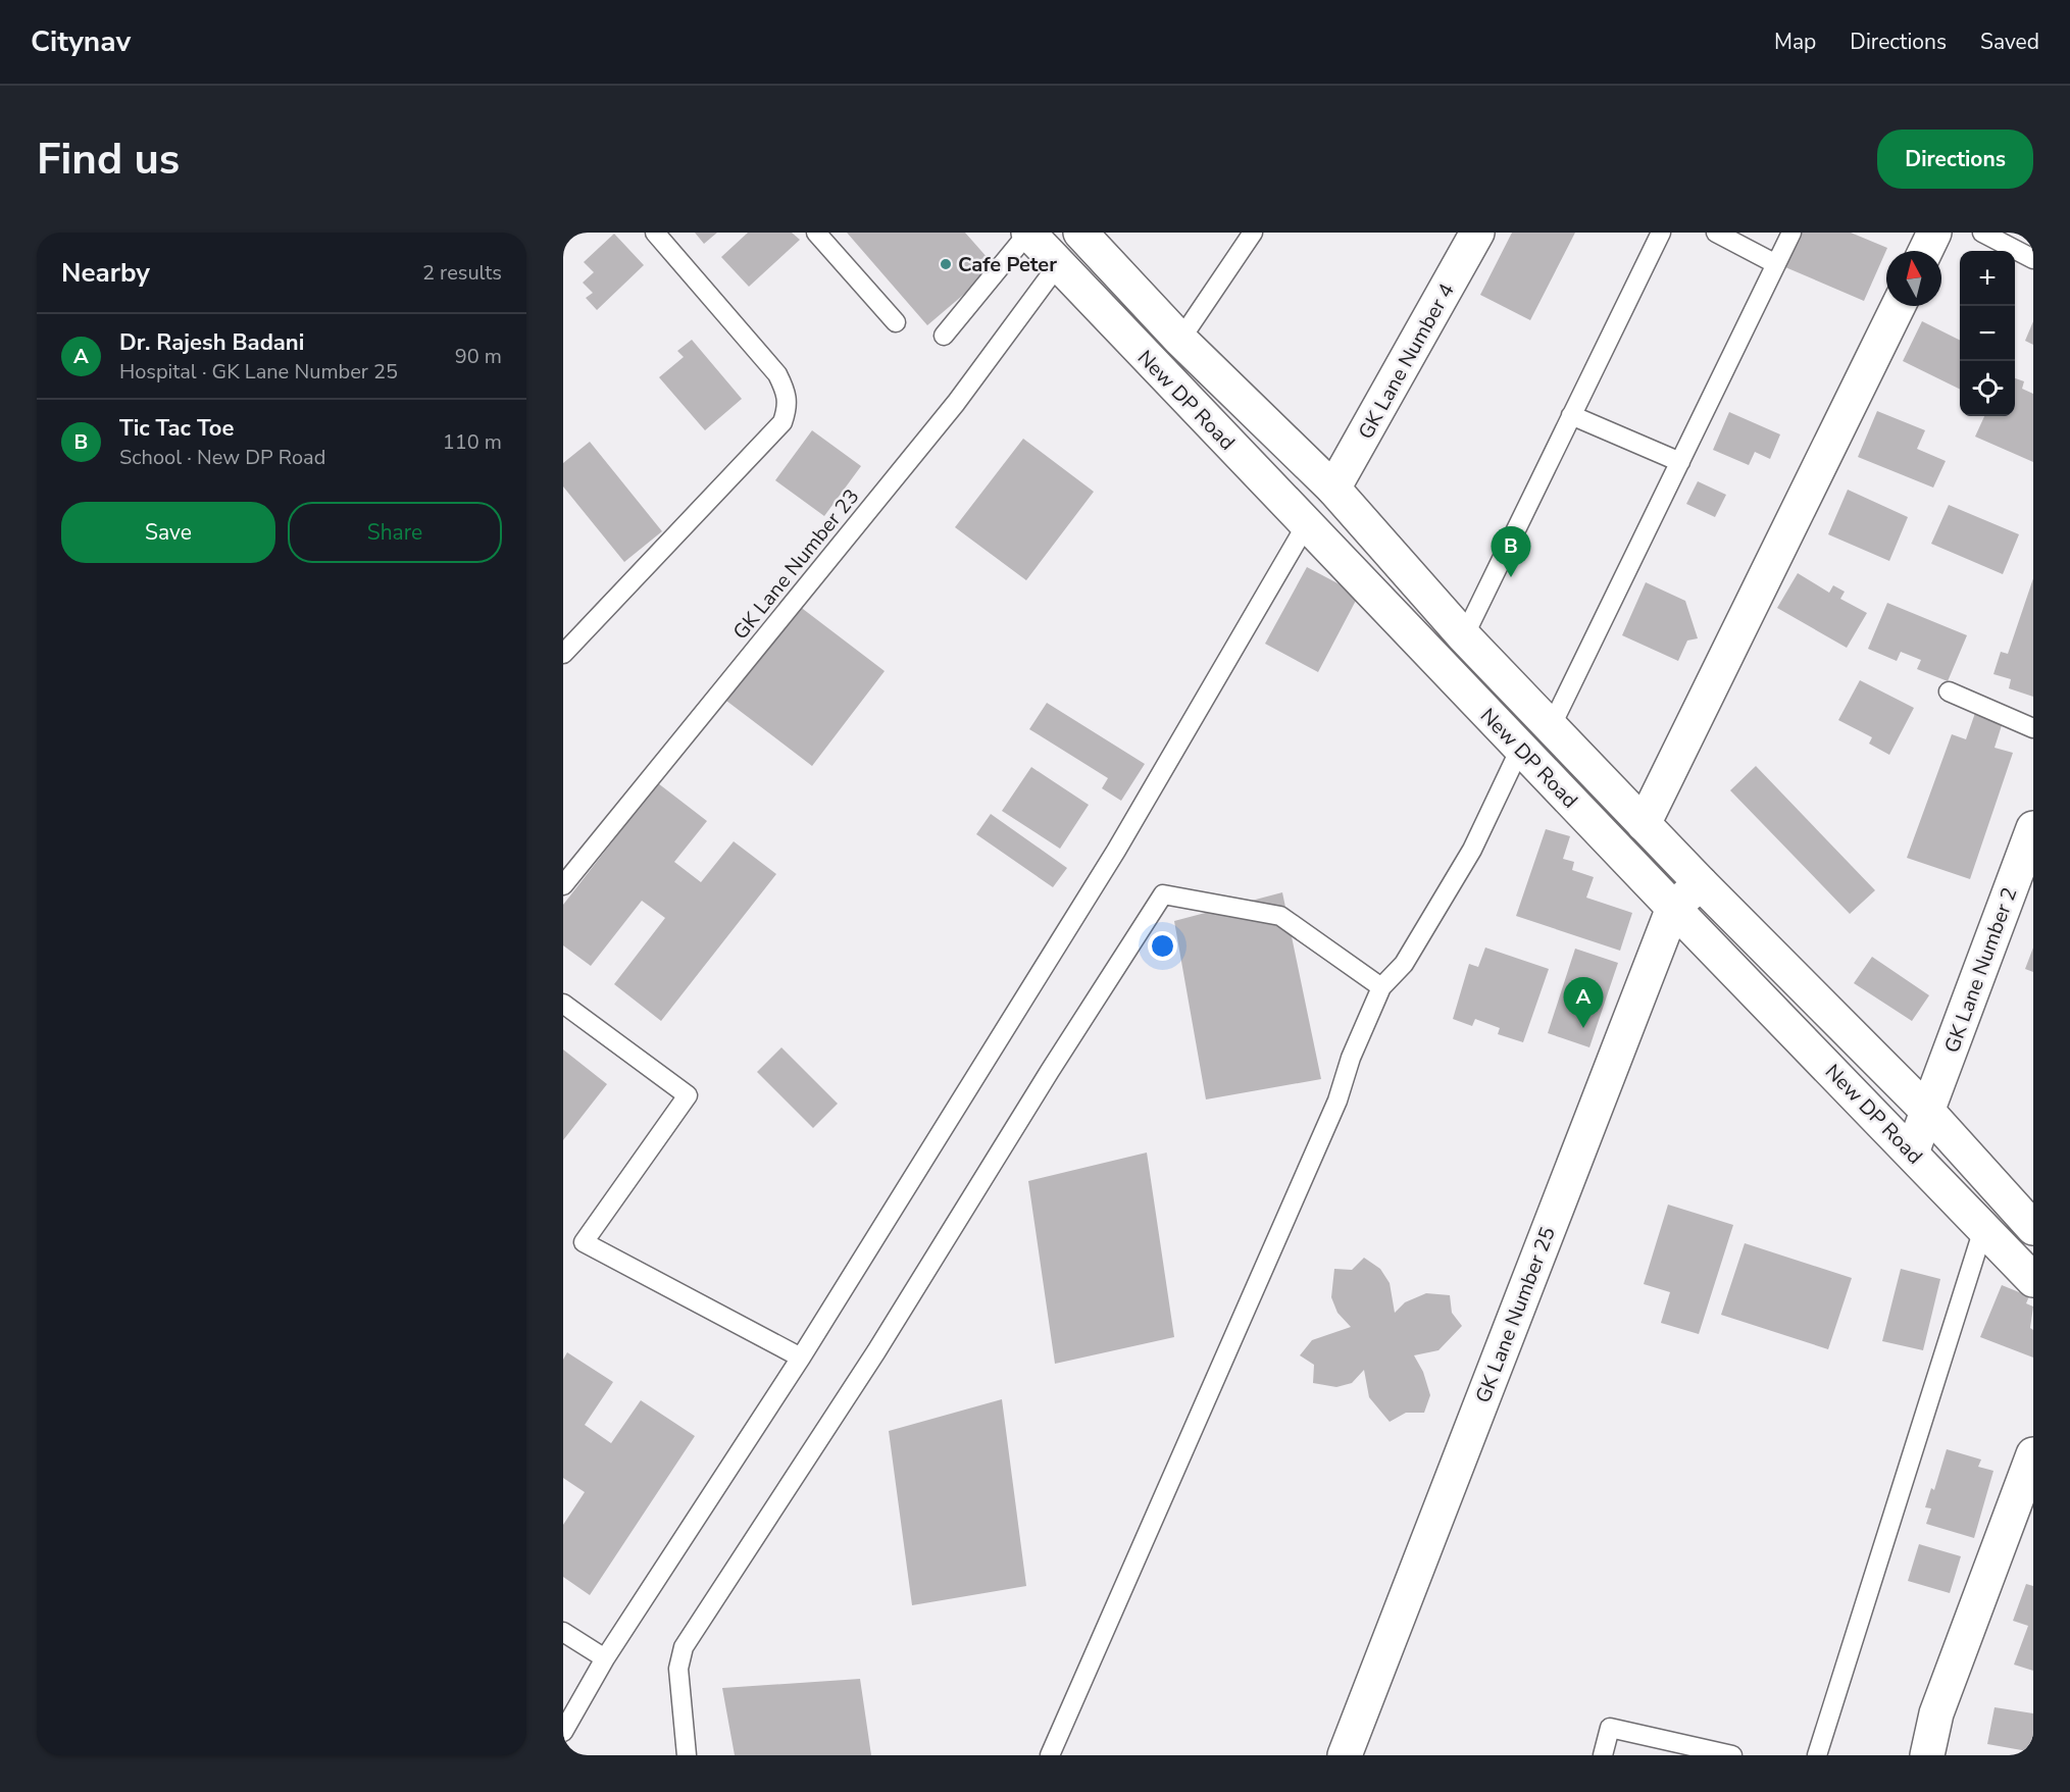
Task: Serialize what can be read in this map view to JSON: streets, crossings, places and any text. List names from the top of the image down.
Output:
{
  "streets": {
    "main road": [
      "GK Lane Number 4",
      "New DP Road",
      "GK Lane Number 2",
      "GK Lane Number 25"
    ],
    "lane": ["GK Lane Number 23"]
  },
  "crossings": [
    ["GK Lane Number 4", "New DP Road"],
    ["New DP Road", "GK Lane Number 23"],
    ["New DP Road", "GK Lane Number 2"],
    ["New DP Road", "GK Lane Number 25"]
  ],
  "places": ["Cafe Peter"],
  "north": "top",
  "page": {
    "header": "Citynav",
    "nav": ["Map", "Directions", "Saved"],
    "buttons": [
      "Directions",
      ["Save", "Share"]
    ],
    "title": "Find us",
    "heading": ["Nearby", "2 results"],
    "map_buttons": ["+", "−"],
    "list": [
      {
        "mark": "A",
        "name": "Dr. Rajesh Badani",
        "note": "Hospital · GK Lane Number 25",
        "value": "90 m"
      },
      {
        "mark": "B",
        "name": "Tic Tac Toe",
        "note": "School · New DP Road",
        "value": "110 m"
      }
    ],
    "pins": ["B", "A"]
  }
}
